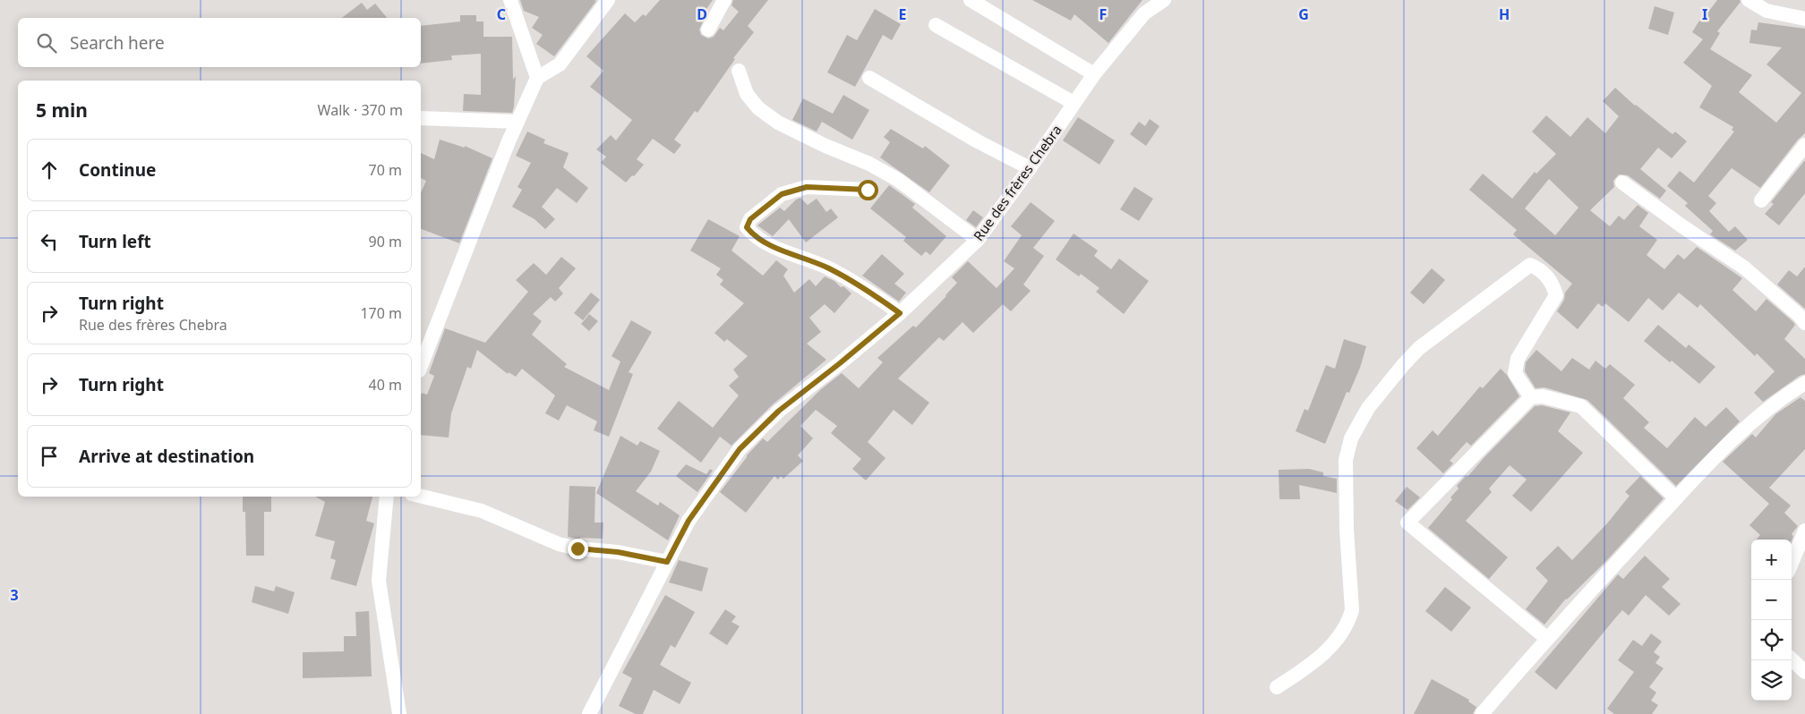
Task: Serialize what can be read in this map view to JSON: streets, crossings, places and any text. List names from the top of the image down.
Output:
{
  "streets": {
    "street": ["Rue des frères Chebra"]
  },
  "page": {
    "search": "Search here",
    "heading": ["5 min", "Walk · 370 m"],
    "list": [
      ["Continue", "70 m"],
      ["Turn left", "90 m"],
      ["Turn right", "Rue des frères Chebra", "170 m"],
      ["Turn right", "40 m"],
      "Arrive at destination"
    ],
    "map_buttons": ["+", "−"]
  },
  "grid": {
    "columns": [
      "C",
      "D",
      "E",
      "F",
      "G",
      "H",
      "I"
    ],
    "rows": ["3"]
  }
}
